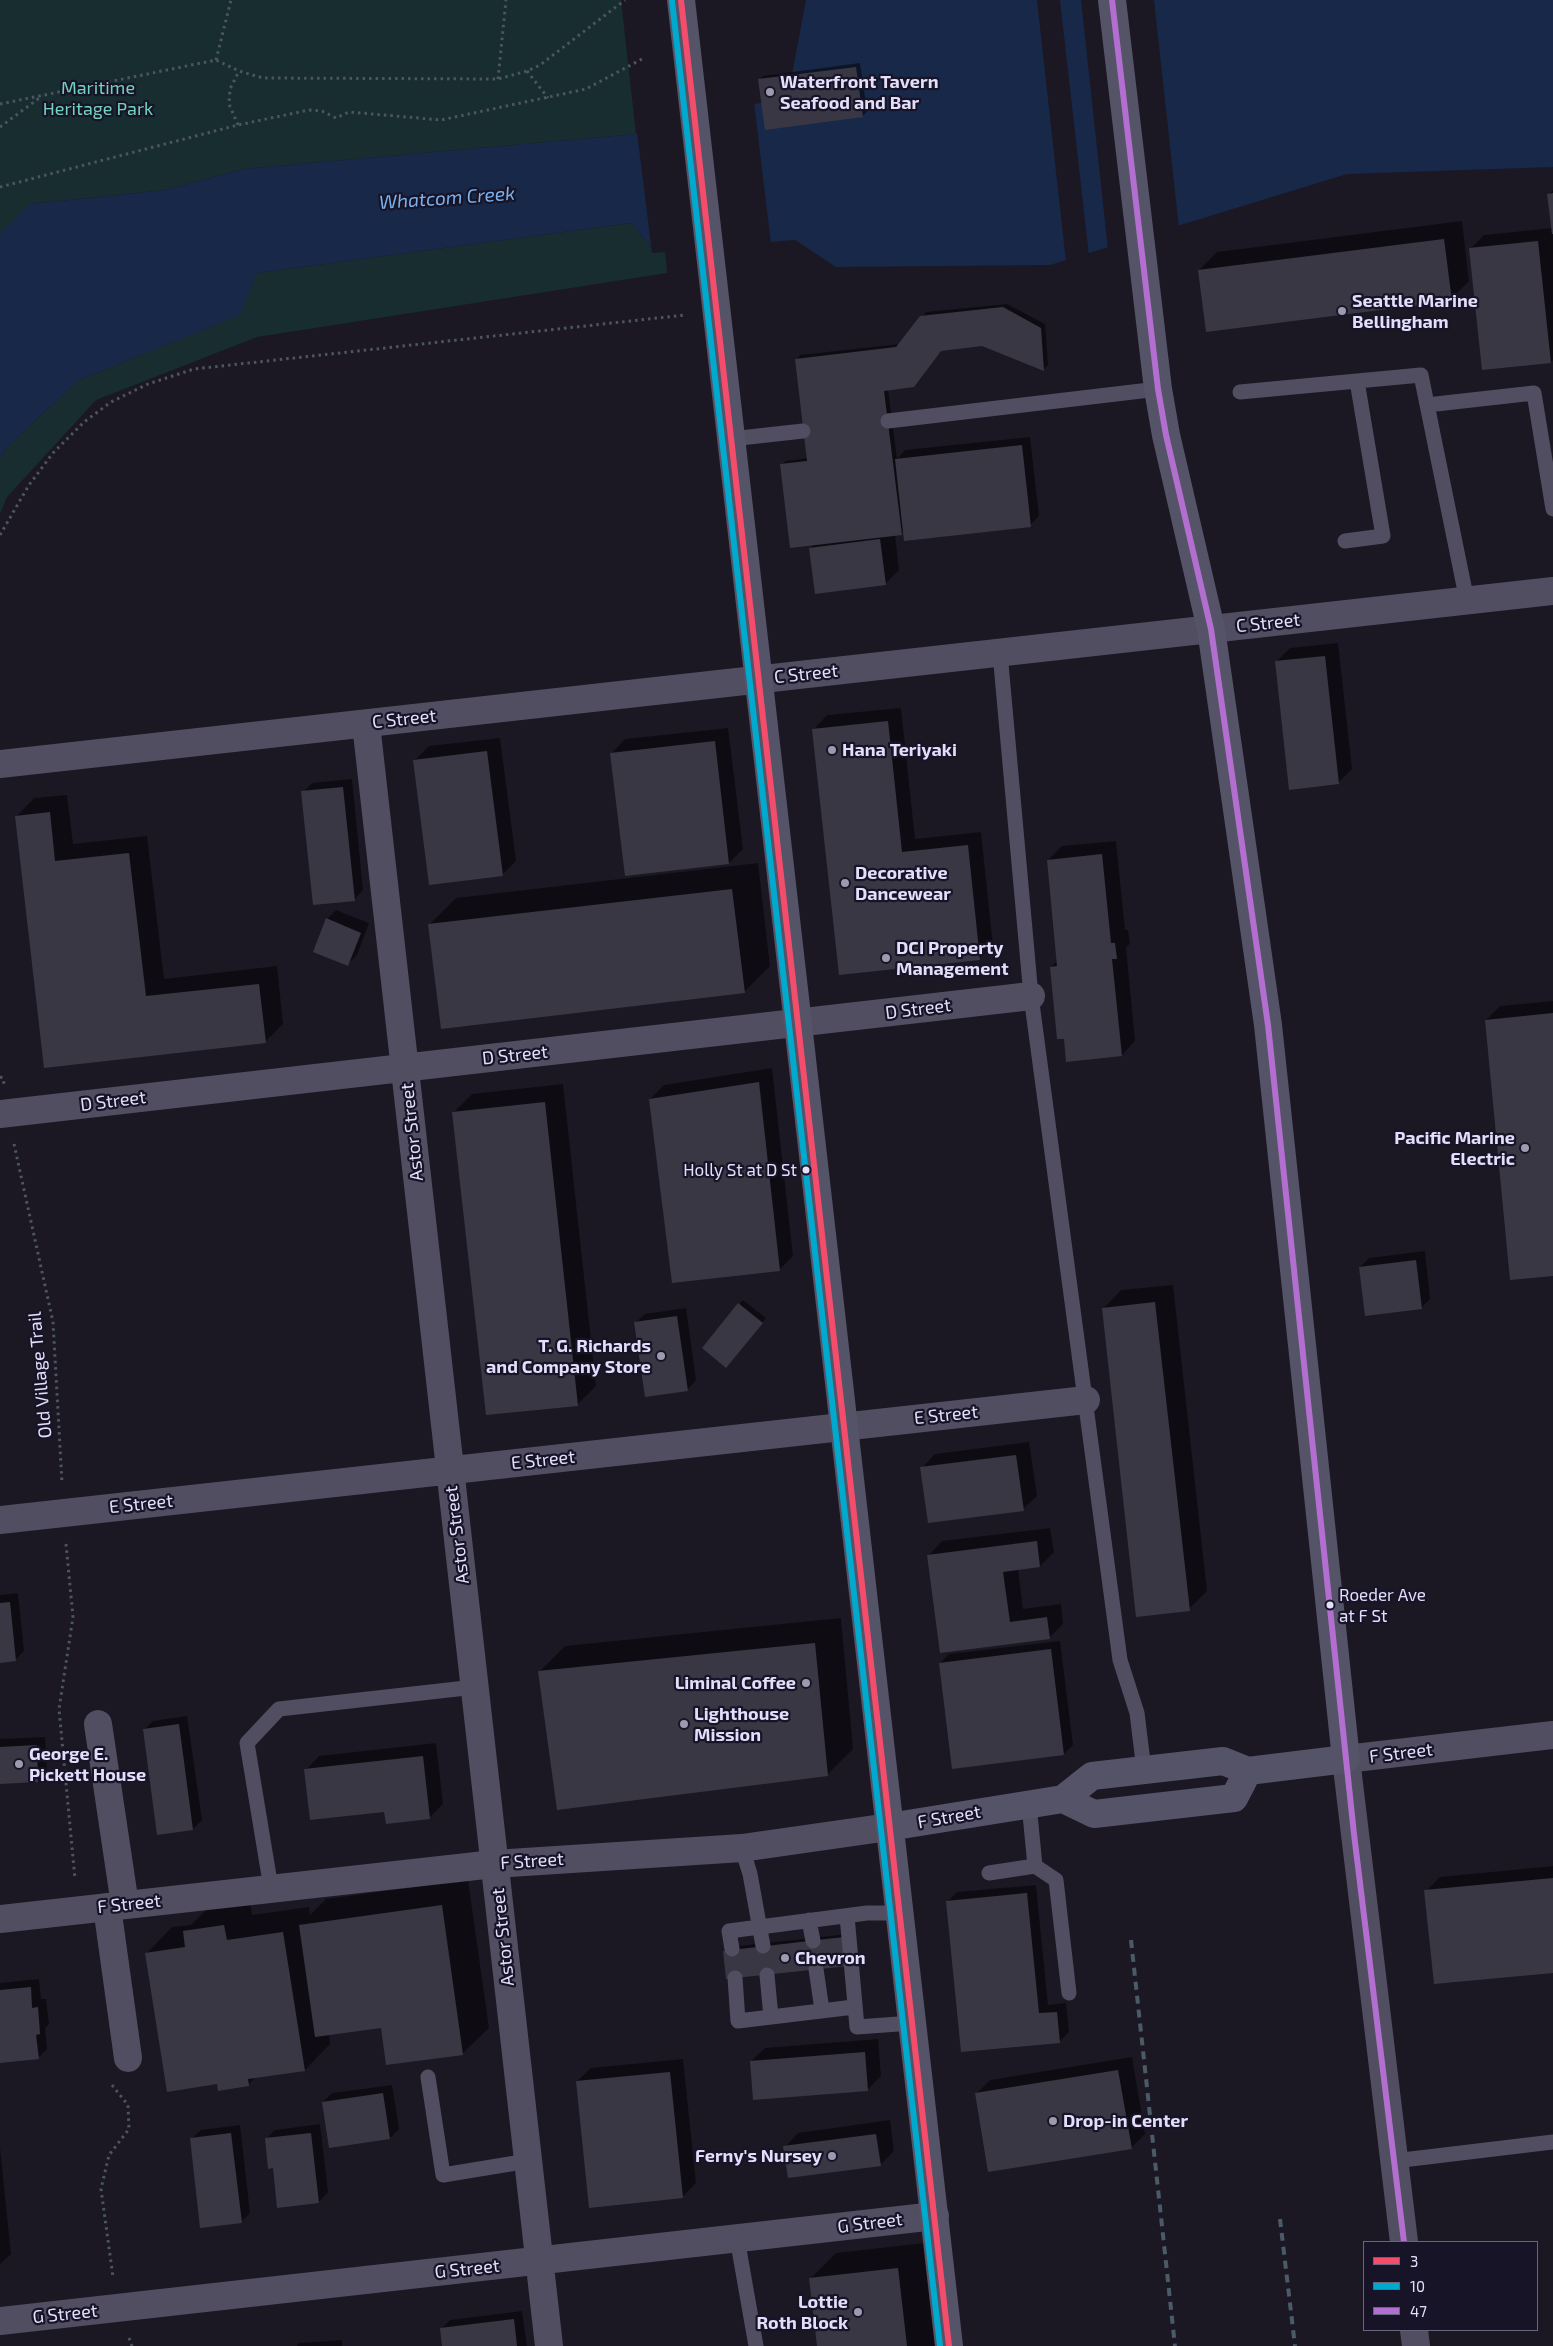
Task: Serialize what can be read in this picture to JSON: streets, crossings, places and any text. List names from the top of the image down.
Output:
{
  "streets": {
    "main road": ["F Street"],
    "street": [
      "C Street",
      "D Street",
      "Astor Street",
      "E Street",
      "G Street"
    ],
    "path": ["Old Village Trail"]
  },
  "crossings": [
    ["C Street", "Astor Street"],
    ["D Street", "Astor Street"],
    ["D Street", "Old Village Trail"],
    ["Astor Street", "E Street"],
    ["Astor Street", "F Street"],
    ["Astor Street", "G Street"],
    ["Old Village Trail", "E Street"]
  ],
  "water": ["Whatcom Creek"],
  "parks": ["Maritime Heritage Park"],
  "places": [
    "Waterfront Tavern Seafood and Bar",
    "Seattle Marine Bellingham",
    "Hana Teriyaki",
    "Decorative Dancewear",
    "DCI Property Management",
    "Pacific Marine Electric",
    "Holly St at D St",
    "T. G. Richards and Company Store",
    "Roeder Ave at F St",
    "Liminal Coffee",
    "Lighthouse Mission",
    "George E. Pickett House",
    "Chevron",
    "Drop-in Center",
    "Ferny's Nursey",
    "Lottie Roth Block"
  ],
  "lines": ["transit line 3", "transit line 47", "transit line 10"],
  "legend": ["3", "10", "47"]
}
